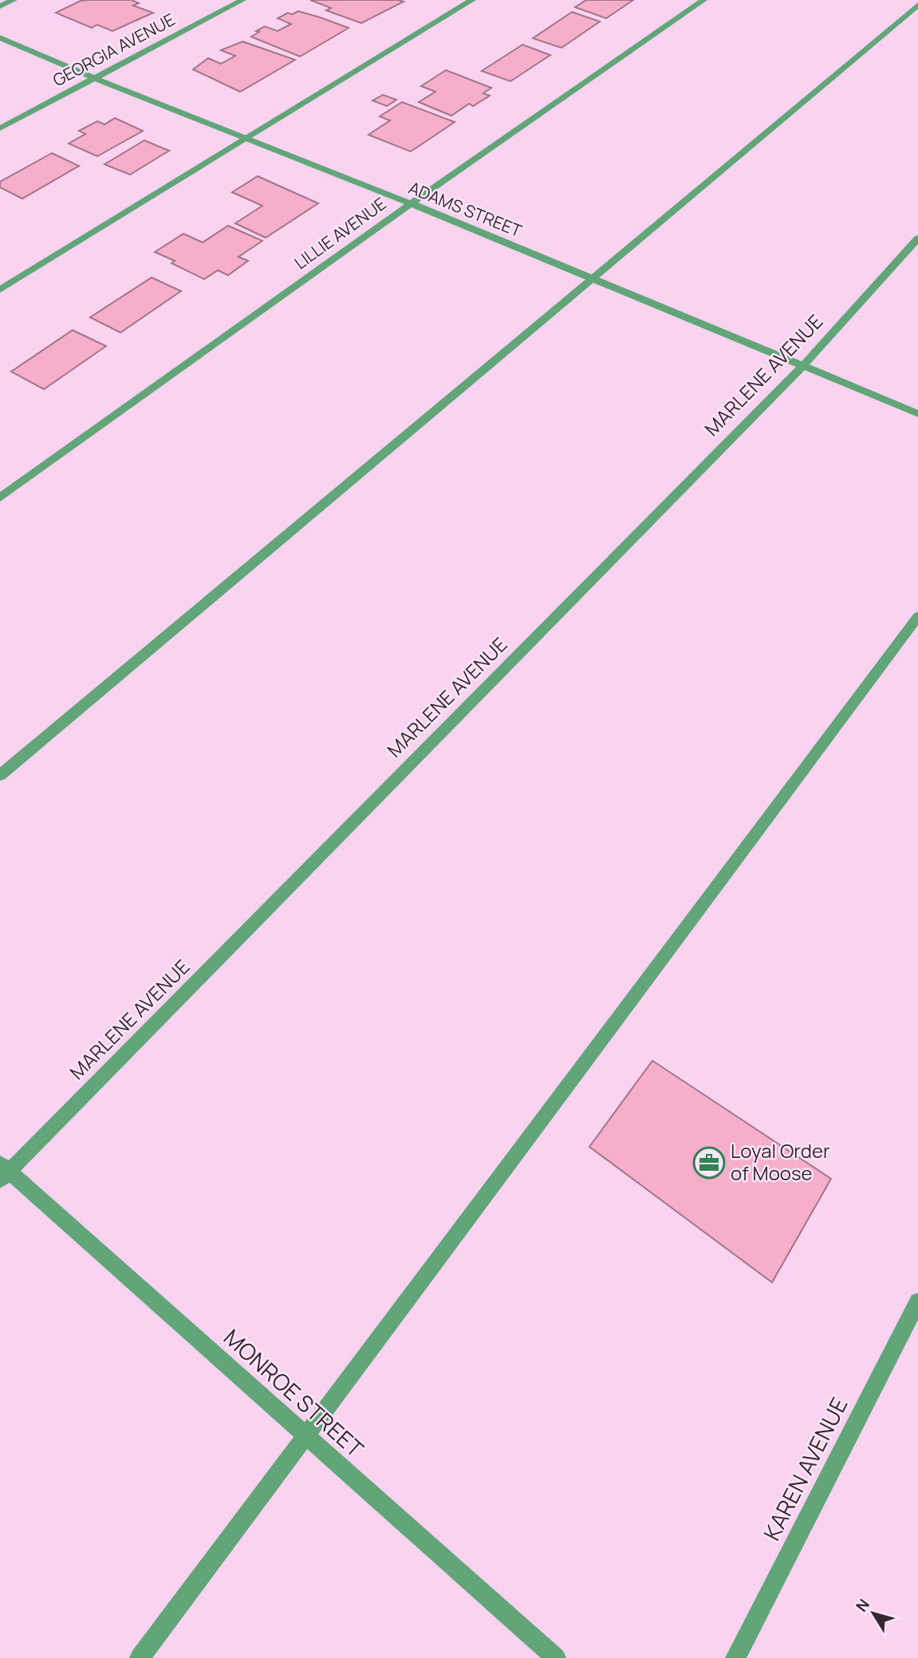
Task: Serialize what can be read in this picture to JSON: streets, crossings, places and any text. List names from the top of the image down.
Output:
{
  "streets": {
    "street": [
      "GEORGIA AVENUE",
      "ADAMS STREET",
      "LILLIE AVENUE",
      "MARLENE AVENUE",
      "MONROE STREET",
      "KAREN AVENUE"
    ]
  },
  "crossings": [
    ["GEORGIA AVENUE", "ADAMS STREET"],
    ["ADAMS STREET", "LILLIE AVENUE"],
    ["ADAMS STREET", "MARLENE AVENUE"],
    ["MARLENE AVENUE", "MONROE STREET"]
  ],
  "places": {
    "office": ["Loyal Order of Moose"]
  },
  "north": "top left"
}
